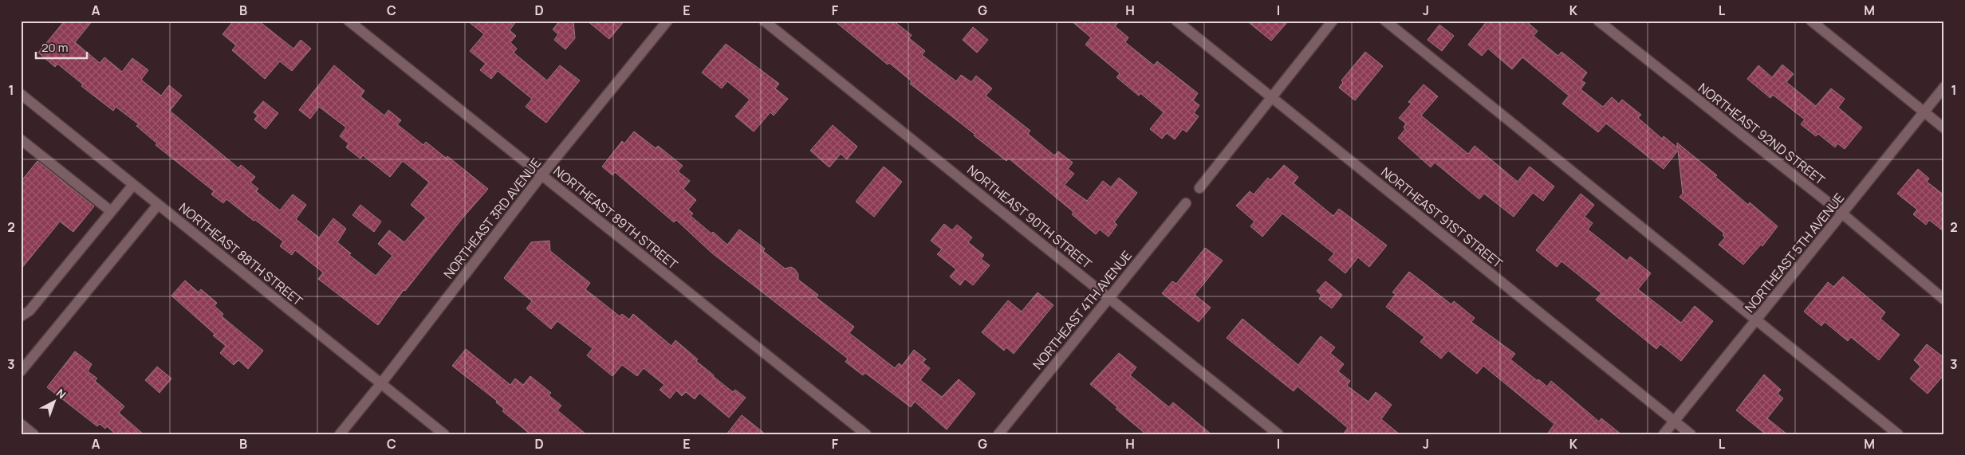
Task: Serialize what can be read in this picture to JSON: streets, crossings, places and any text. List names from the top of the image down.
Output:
{
  "streets": {
    "street": [
      "NORTHEAST 92ND STREET",
      "NORTHEAST 90TH STREET",
      "NORTHEAST 89TH STREET",
      "NORTHEAST 91ST STREET",
      "NORTHEAST 3RD AVENUE",
      "NORTHEAST 5TH AVENUE",
      "NORTHEAST 88TH STREET",
      "NORTHEAST 4TH AVENUE"
    ]
  },
  "crossings": [
    ["NORTHEAST 92ND STREET", "NORTHEAST 5TH AVENUE"],
    ["NORTHEAST 90TH STREET", "NORTHEAST 4TH AVENUE"],
    ["NORTHEAST 89TH STREET", "NORTHEAST 3RD AVENUE"],
    ["NORTHEAST 91ST STREET", "NORTHEAST 5TH AVENUE"],
    ["NORTHEAST 3RD AVENUE", "NORTHEAST 88TH STREET"]
  ],
  "scale_bar": "20 m",
  "north": "top right",
  "grid": {
    "columns": [
      "A",
      "B",
      "C",
      "D",
      "E",
      "F",
      "G",
      "H",
      "I",
      "J",
      "K",
      "L",
      "M"
    ],
    "rows": ["1", "2", "3"]
  }
}
